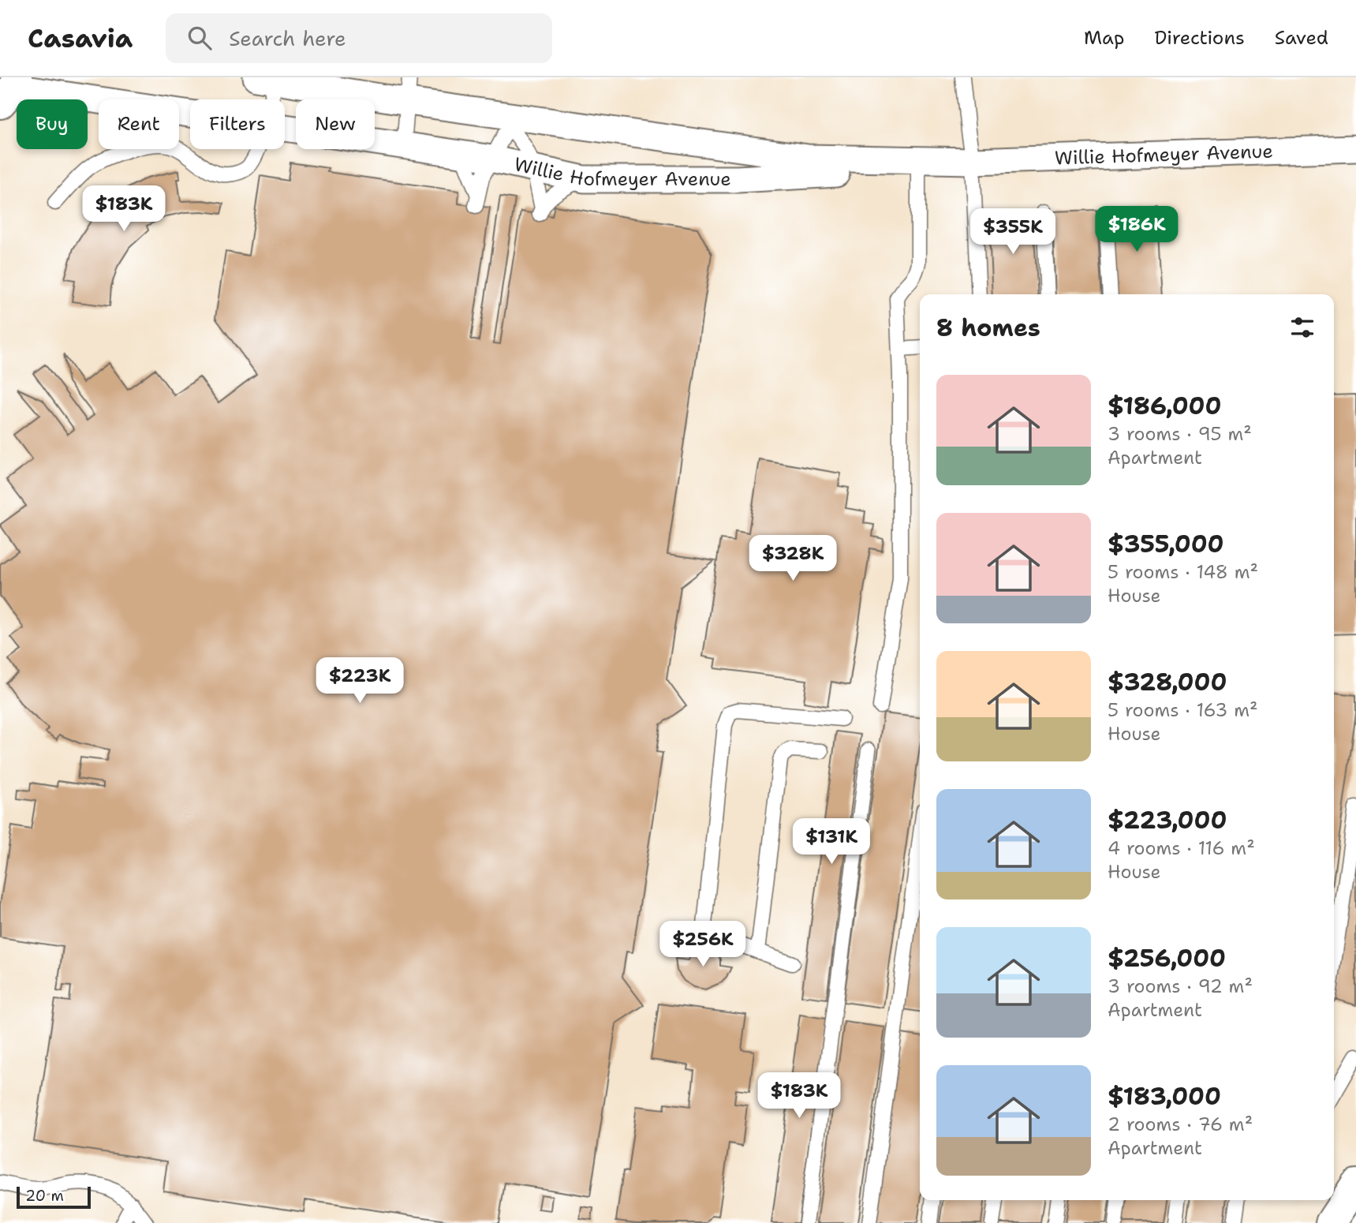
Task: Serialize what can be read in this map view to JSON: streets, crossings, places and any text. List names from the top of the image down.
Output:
{
  "streets": {
    "street": ["Willie Hofmeyer Avenue"]
  },
  "scale_bar": "20 m",
  "page": {
    "header": "Casavia",
    "search": "Search here",
    "nav": ["Map", "Directions", "Saved"],
    "chip": [
      "Buy",
      "Rent",
      "Filters",
      "New"
    ],
    "price": [
      "$183K",
      "$186K",
      "$355K",
      "$328K",
      "$223K",
      "$131K",
      "$256K",
      "$183K"
    ],
    "heading": "8 homes",
    "list": [
      {
        "name": "$186,000",
        "note": "3 rooms · 95 m² · Apartment"
      },
      {
        "name": "$355,000",
        "note": "5 rooms · 148 m² · House"
      },
      {
        "name": "$328,000",
        "note": "5 rooms · 163 m² · House"
      },
      {
        "name": "$223,000",
        "note": "4 rooms · 116 m² · House"
      },
      {
        "name": "$256,000",
        "note": "3 rooms · 92 m² · Apartment"
      },
      {
        "name": "$183,000",
        "note": "2 rooms · 76 m² · Apartment"
      }
    ],
    "scale": "20 m"
  }
}
